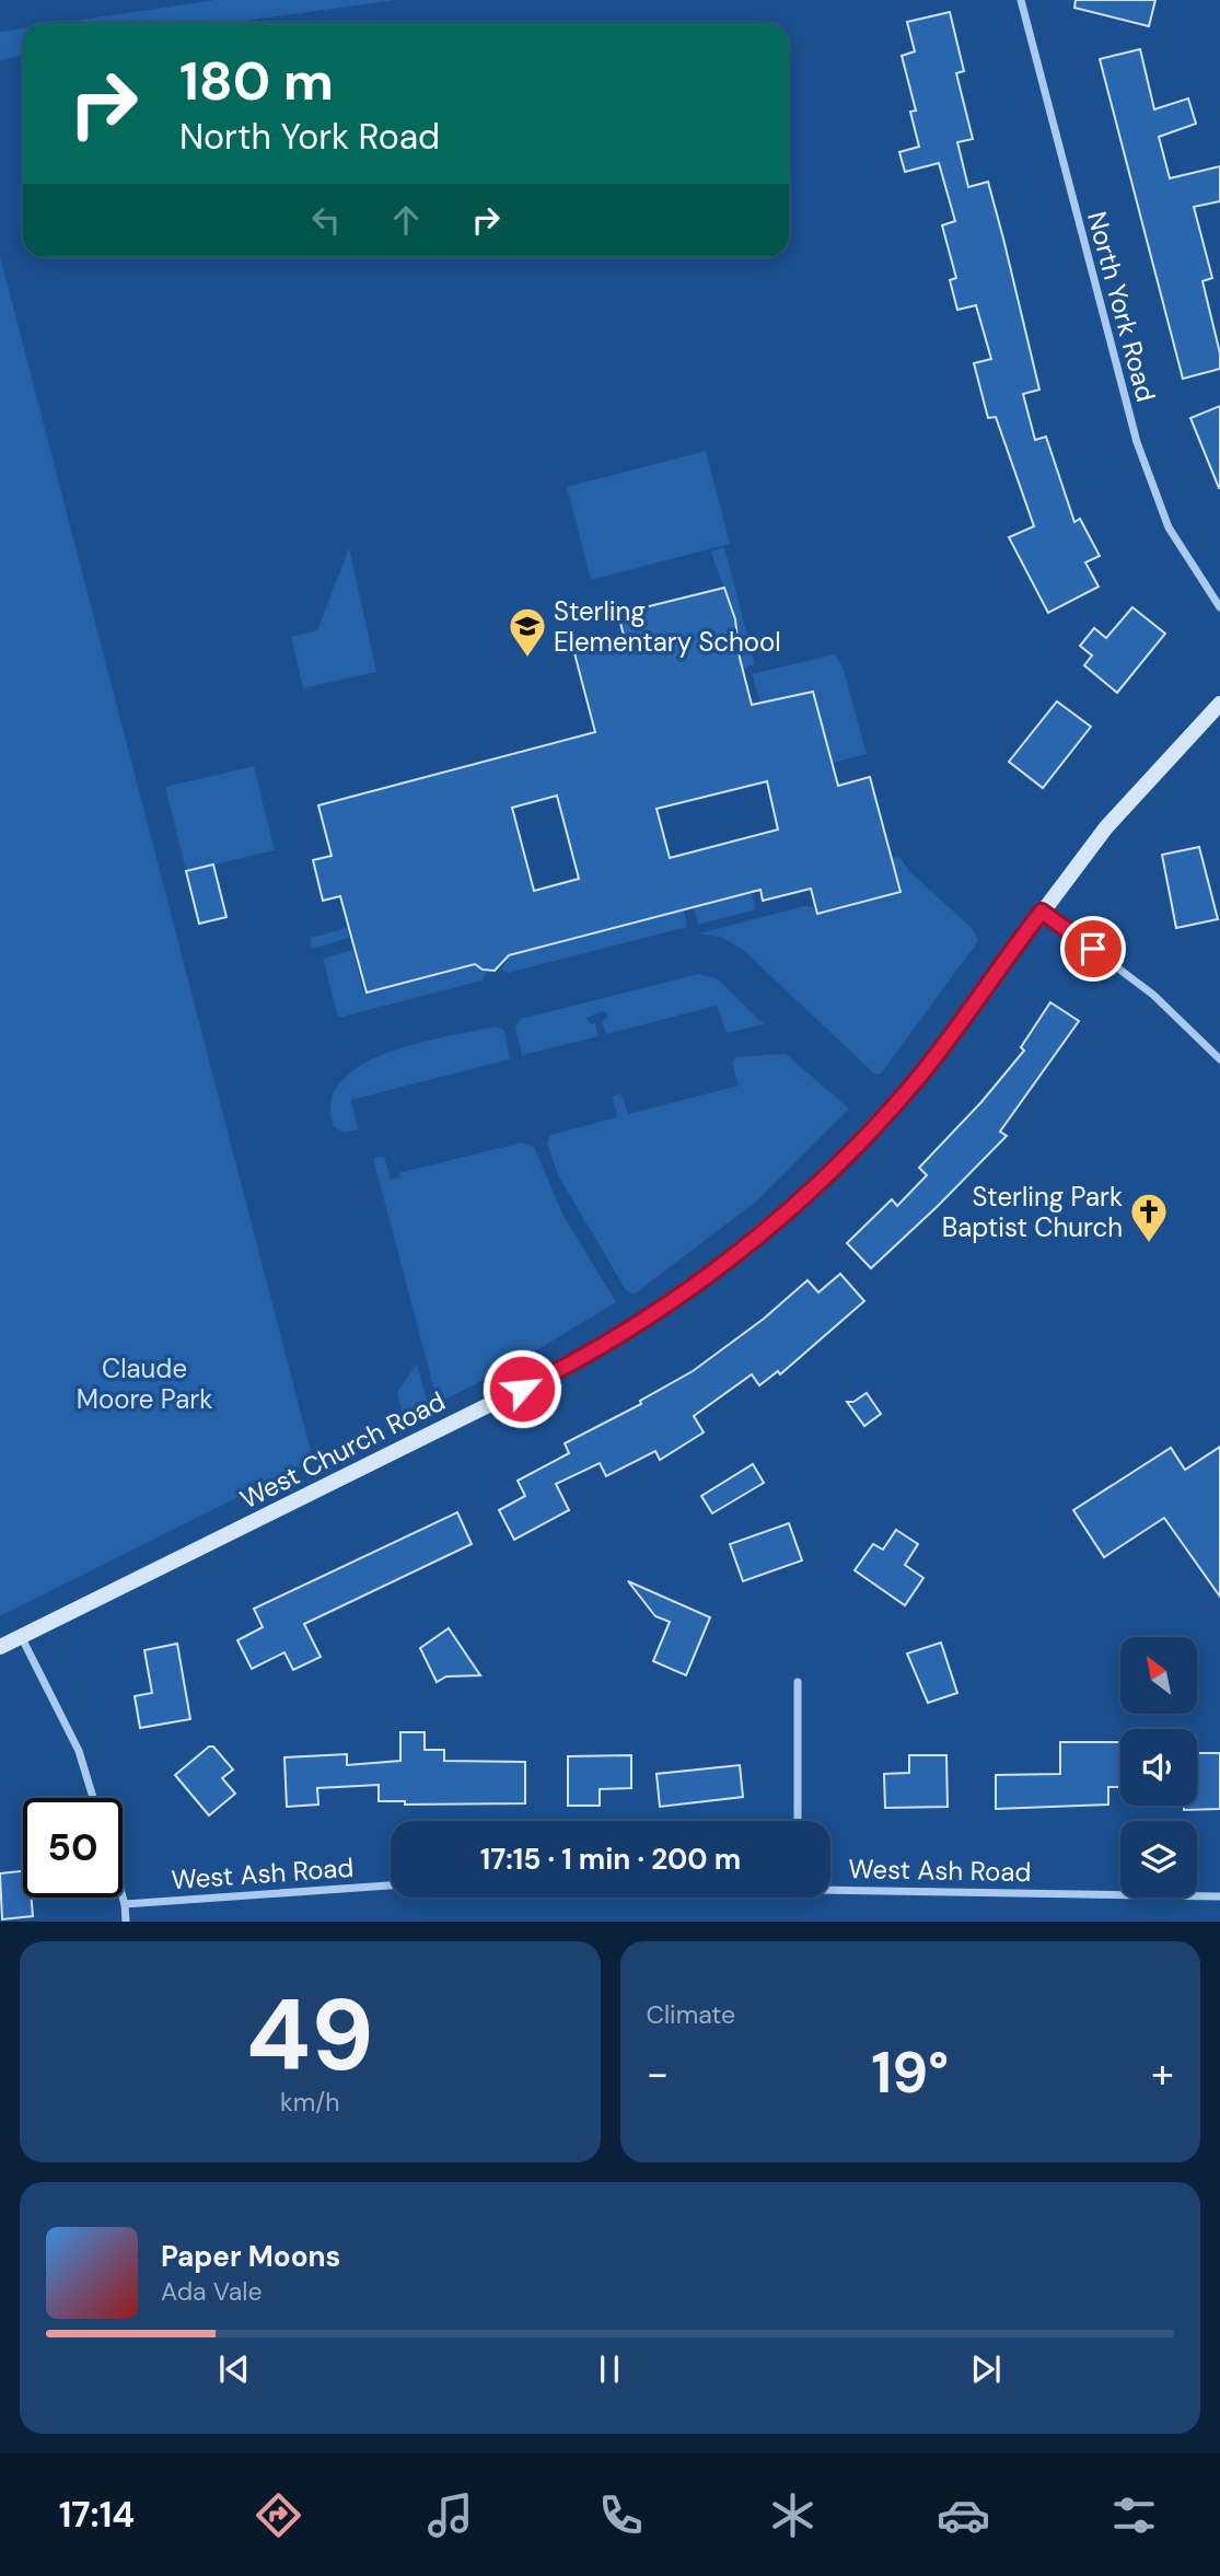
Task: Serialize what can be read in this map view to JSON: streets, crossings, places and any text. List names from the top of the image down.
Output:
{
  "streets": {
    "main road": ["West Church Road"],
    "street": ["North York Road", "West Ash Road"]
  },
  "parks": ["Claude Moore Park"],
  "places": {
    "school or university": ["Sterling Elementary School"],
    "church": ["Sterling Park Baptist Church"]
  },
  "north": "top left",
  "page": {
    "turn": ["180 m", "North York Road"],
    "limit": "50",
    "trip": "17:15 · 1 min · 200 m",
    "tile": [
      ["49", "km/h"],
      "Climate"
    ],
    "heat": ["−", "19°", "+"],
    "song": ["Paper Moons", "Ada Vale"],
    "tabs": "17:14"
  }
}
